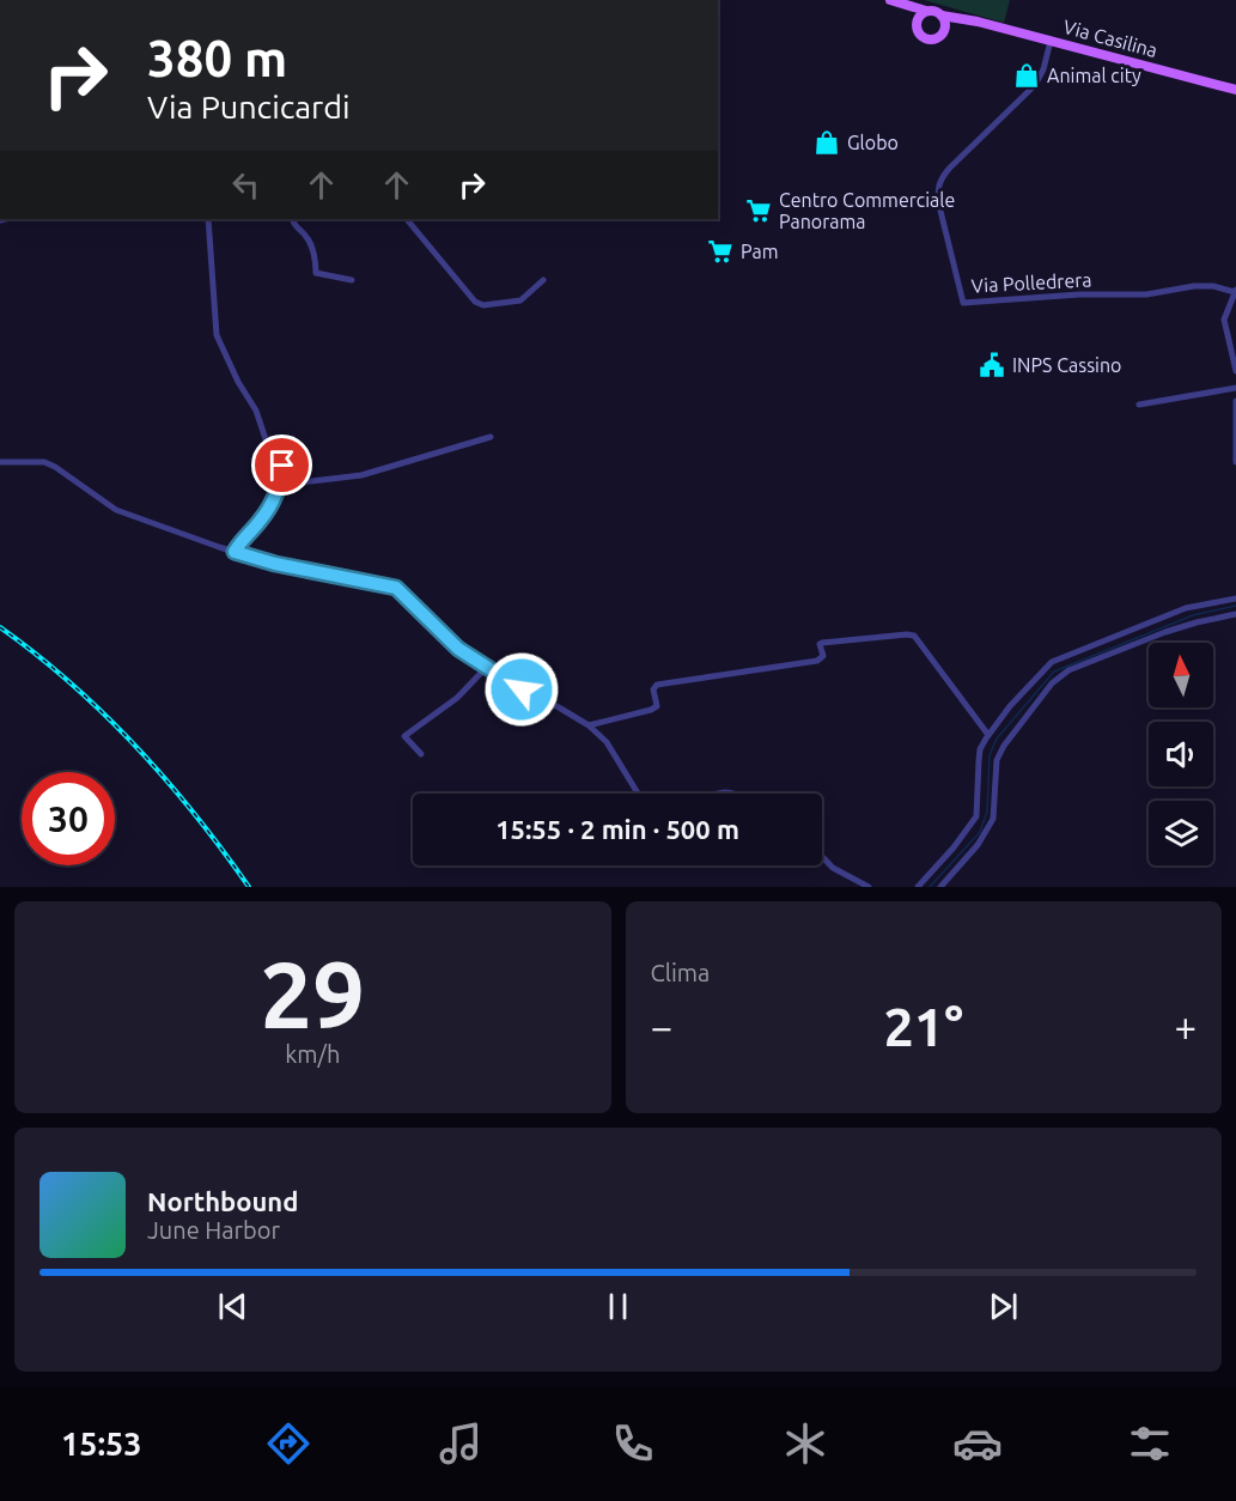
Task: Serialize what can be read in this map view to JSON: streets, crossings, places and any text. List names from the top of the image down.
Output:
{
  "streets": {
    "main road": ["Via Casilina"],
    "street": ["Via Polledrera"]
  },
  "crossings": [
    ["Via Casilina", "Via Polledrera"]
  ],
  "places": {
    "shop": ["Animal city", "Globo"],
    "supermarket": ["Centro Commerciale Panorama", "Pam"],
    "public building": ["INPS Cassino"]
  },
  "north": "top",
  "page": {
    "turn": ["380 m", "Via Puncicardi"],
    "limit": "30",
    "trip": "15:55 · 2 min · 500 m",
    "tile": [
      ["29", "km/h"],
      "Clima"
    ],
    "heat": ["−", "21°", "+"],
    "song": ["Northbound", "June Harbor"],
    "tabs": "15:53"
  }
}
